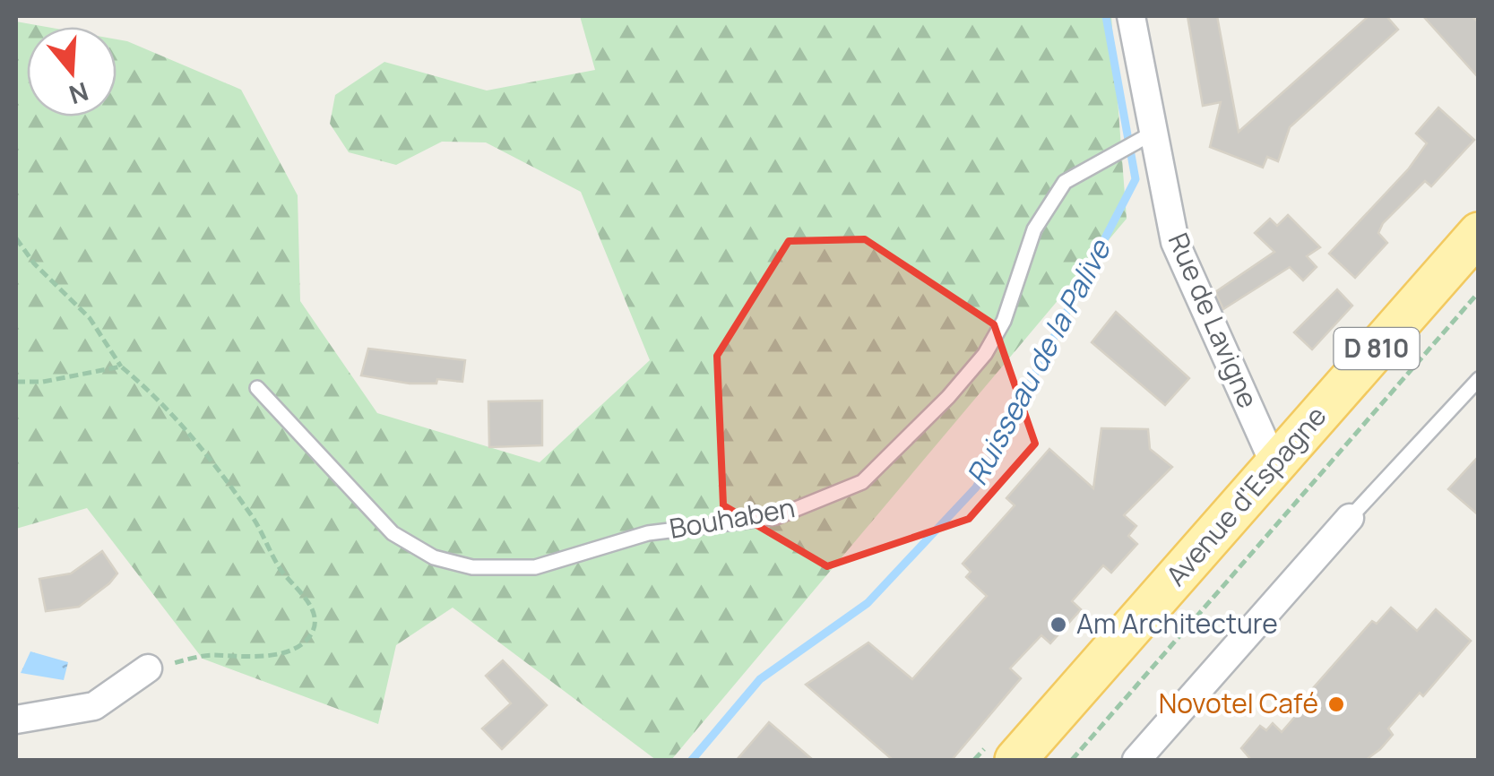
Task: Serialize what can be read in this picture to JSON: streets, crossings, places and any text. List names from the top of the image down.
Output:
{
  "streets": {
    "main road": ["D 810", "Avenue d'Espagne"],
    "street": ["Rue de Lavigne"],
    "lane": ["Bouhaben"]
  },
  "crossings": [
    ["Rue de Lavigne", "Avenue d'Espagne"],
    ["Rue de Lavigne", "Bouhaben"]
  ],
  "water": ["Ruisseau de la Palive"],
  "places": ["Am Architecture", "Novotel Café"],
  "north": "bottom"
}
